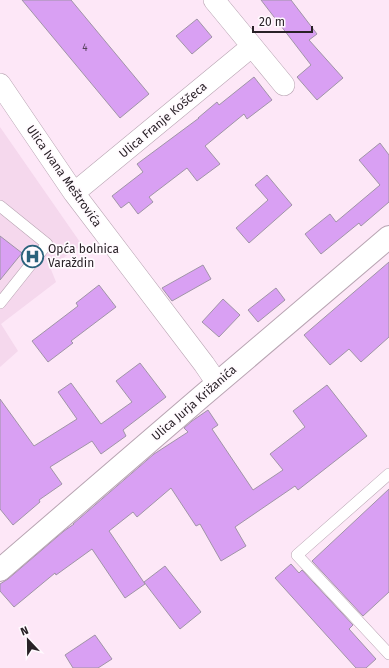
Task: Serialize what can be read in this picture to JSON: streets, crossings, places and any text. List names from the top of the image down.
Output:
{
  "streets": {
    "street": ["Ulica Franje Koščeca", "Ulica Ivana Meštrovića", "Ulica Jurja Križanića"]
  },
  "crossings": [
    ["Ulica Franje Koščeca", "Ulica Ivana Meštrovića"],
    ["Ulica Ivana Meštrovića", "Ulica Jurja Križanića"]
  ],
  "places": {
    "hospital": ["Opća bolnica Varaždin"]
  },
  "house_numbers": ["4"],
  "scale_bar": "20 m",
  "north": "top"
}
